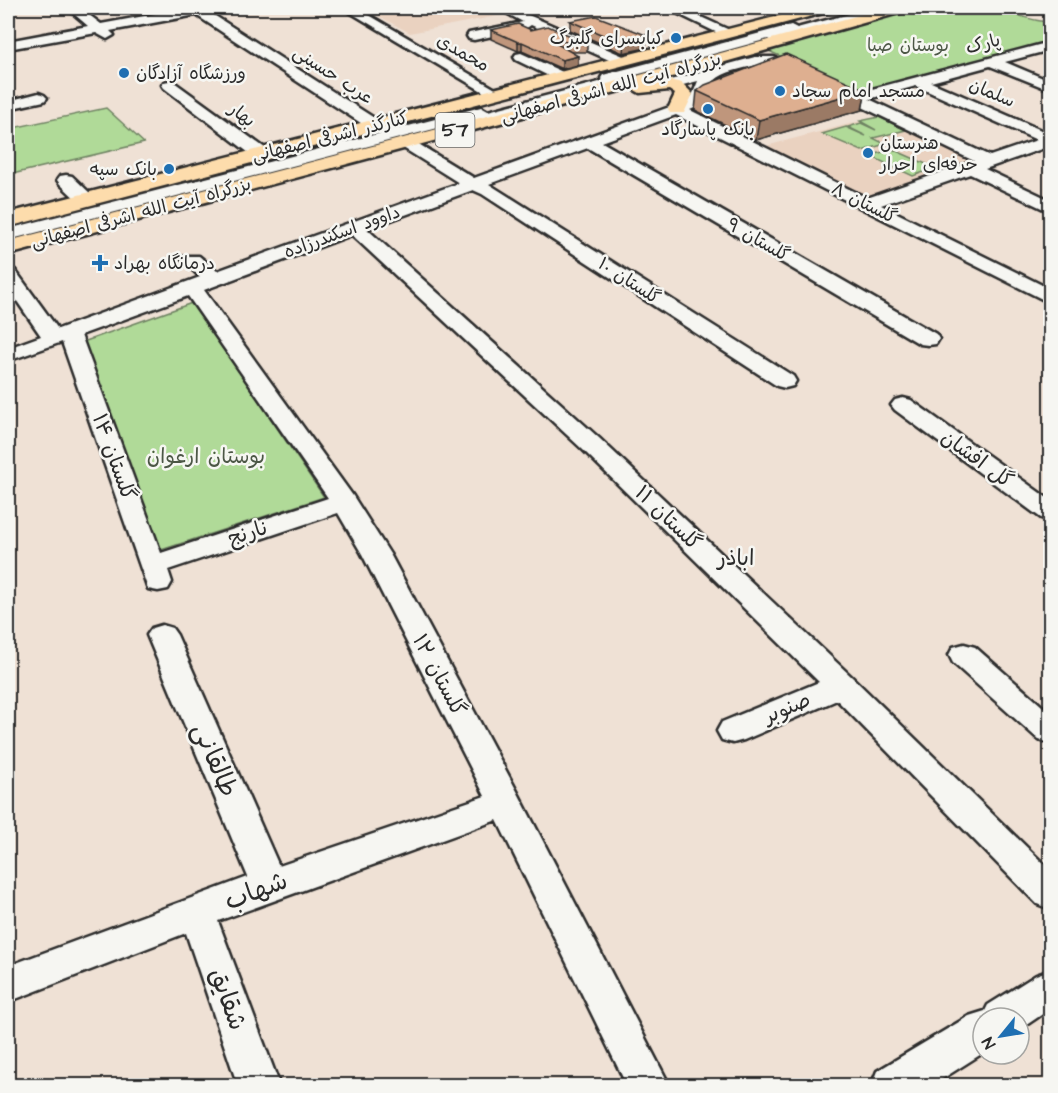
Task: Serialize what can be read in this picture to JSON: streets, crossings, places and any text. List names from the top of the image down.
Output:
{
  "streets": {
    "main road": ["بزرگراه آیت الله اشرفی اصفهانی", "57", "کنارگذر اشرفی اصفهانی"],
    "street": [
      "پارک",
      "محمدی",
      "عرب حسینی",
      "سلمان",
      "بهار",
      "گلستان ٨",
      "داوود اسکندرزاده",
      "گلستان ۹",
      "گلستان ۱۰",
      "گلستان ۱۴",
      "گل افشان",
      "گلستان ۱۱",
      "نارنج",
      "گلستان ۱۲",
      "صنوبر",
      "طالقانی",
      "شهاب",
      "شقایق"
    ]
  },
  "crossings": [
    ["پارک", "سلمان"],
    ["محمدی", "کنارگذر اشرفی اصفهانی"],
    ["عرب حسینی", "بزرگراه آیت الله اشرفی اصفهانی"],
    ["عرب حسینی", "کنارگذر اشرفی اصفهانی"],
    ["بزرگراه آیت الله اشرفی اصفهانی", "کنارگذر اشرفی اصفهانی"],
    ["بزرگراه آیت الله اشرفی اصفهانی", "گلستان ۱۰"],
    ["بهار", "کنارگذر اشرفی اصفهانی"],
    ["گلستان ٨", "داوود اسکندرزاده"],
    ["داوود اسکندرزاده", "گلستان ۹"],
    ["داوود اسکندرزاده", "گلستان ۱۰"],
    ["داوود اسکندرزاده", "گلستان ۱۴"],
    ["داوود اسکندرزاده", "گلستان ۱۱"],
    ["داوود اسکندرزاده", "گلستان ۱۲"],
    ["گلستان ۱۴", "نارنج"],
    ["گلستان ۱۱", "صنوبر"],
    ["نارنج", "گلستان ۱۲"],
    ["گلستان ۱۲", "شهاب"],
    ["طالقانی", "شهاب"],
    ["شهاب", "شقایق"]
  ],
  "districts": ["اباذر"],
  "parks": ["بوستان صبا", "بوستان ارغوان"],
  "places": {
    "other": [
      "کبابسرای گلبرگ",
      "ورزشگاه آزادگان",
      "مسجد امام سجاد",
      "بانک پاسارگاد",
      "هنرستان حرفه‌ای احرار",
      "بانک سپه"
    ],
    "health": ["درمانگاه بهراد"]
  },
  "north": "bottom left"
}
